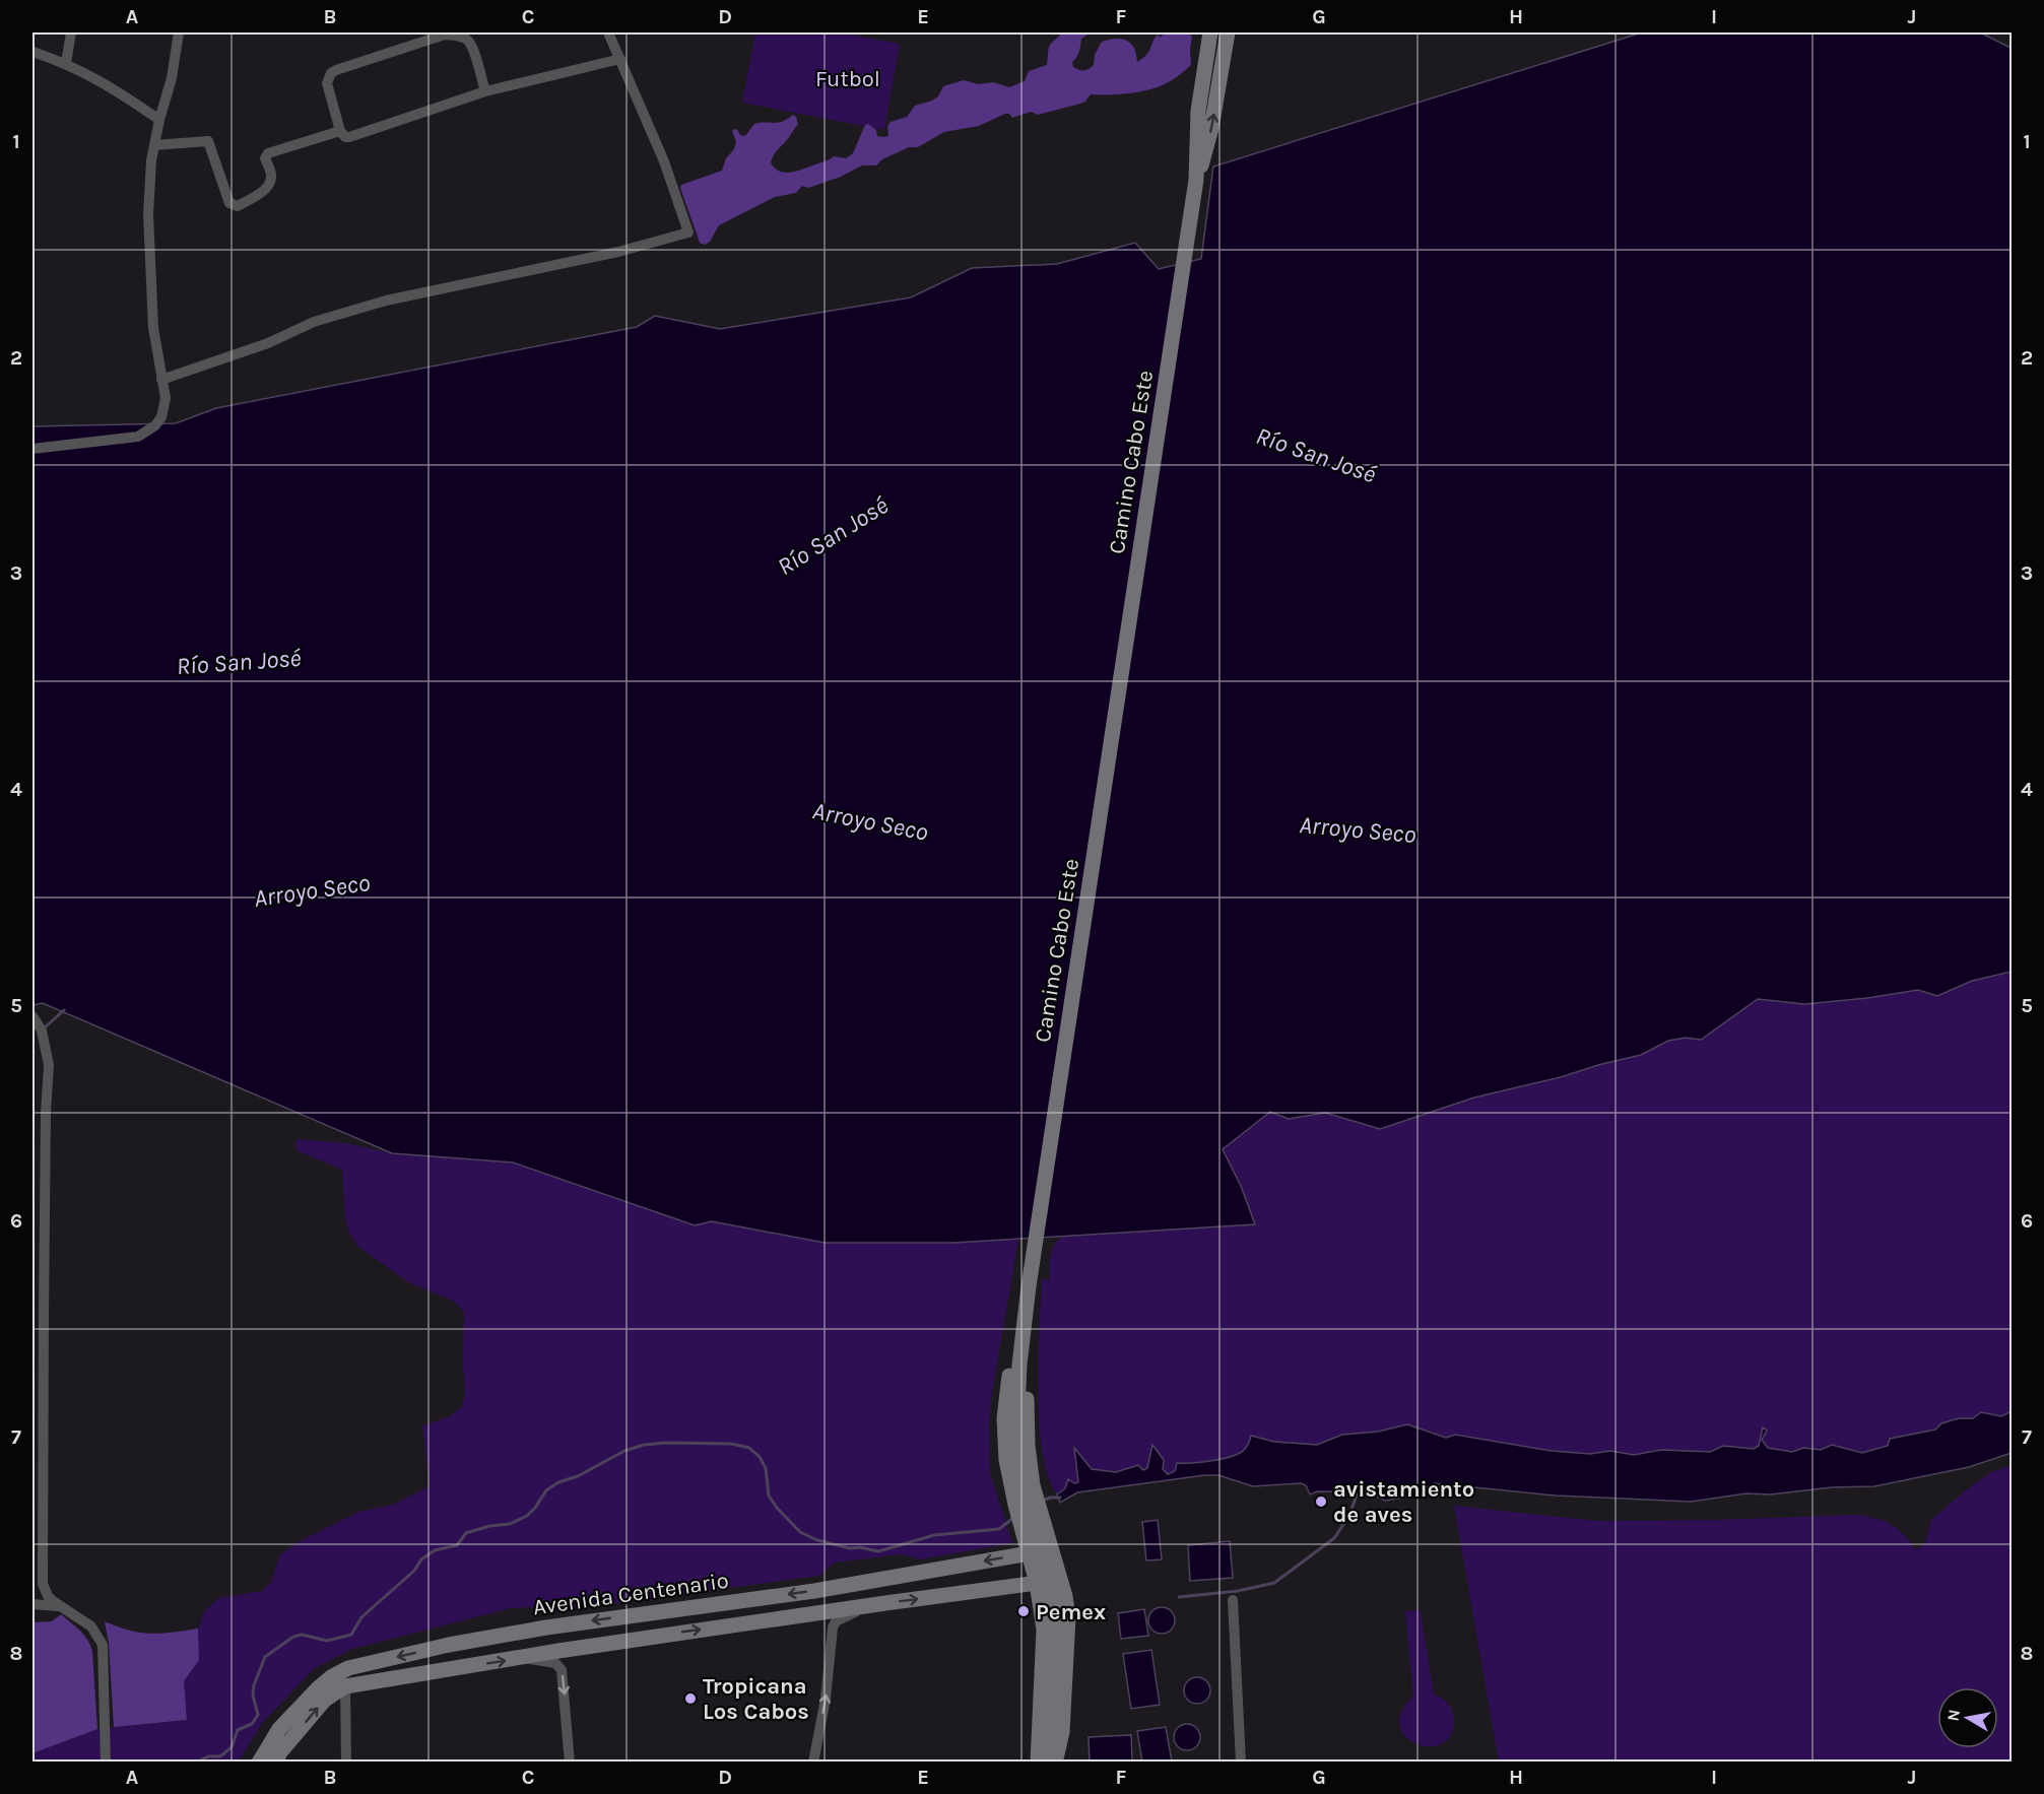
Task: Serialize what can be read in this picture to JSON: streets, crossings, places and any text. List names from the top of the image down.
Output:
{
  "streets": {
    "main road": ["Camino Cabo Este", "Avenida Centenario"]
  },
  "crossings": [
    ["Camino Cabo Este", "Avenida Centenario"]
  ],
  "water": ["Río San José", "Arroyo Seco"],
  "parks": ["Futbol"],
  "places": ["avistamiento de aves", "Pemex", "Tropicana Los Cabos"],
  "north": "left",
  "grid": {
    "columns": [
      "A",
      "B",
      "C",
      "D",
      "E",
      "F",
      "G",
      "H",
      "I",
      "J"
    ],
    "rows": [
      "1",
      "2",
      "3",
      "4",
      "5",
      "6",
      "7",
      "8"
    ]
  }
}
